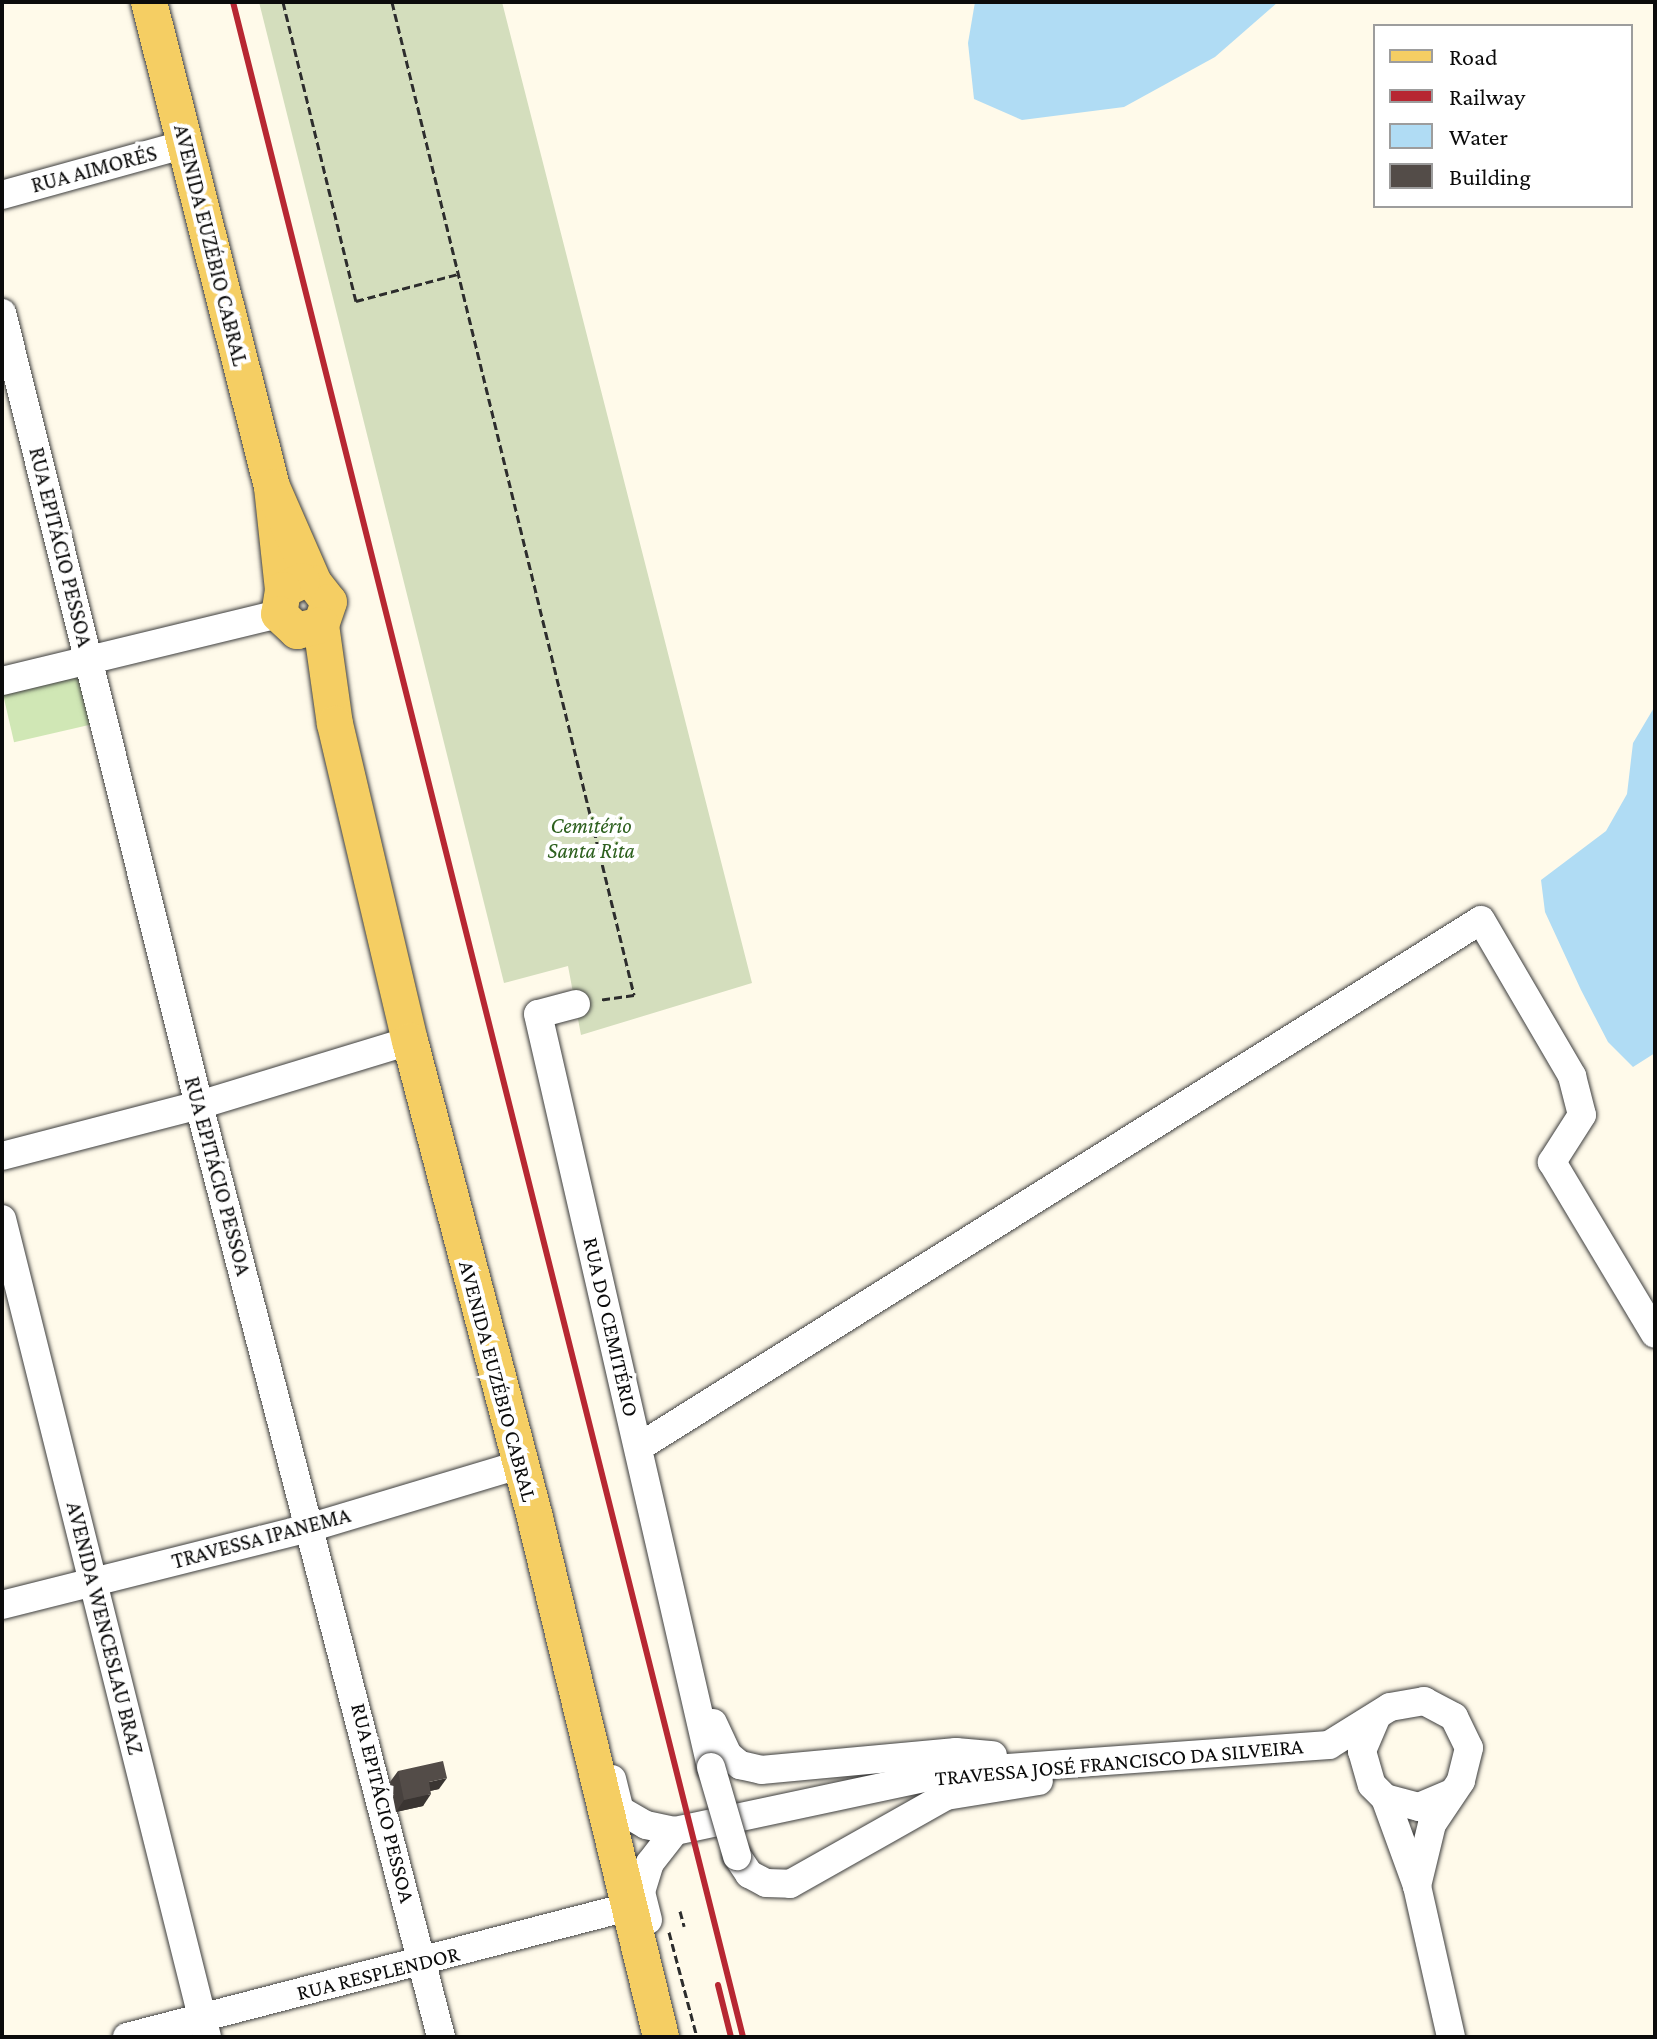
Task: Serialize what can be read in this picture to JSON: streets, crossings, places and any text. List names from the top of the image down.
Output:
{
  "streets": {
    "main road": ["AVENIDA EUZÉBIO CABRAL"],
    "street": [
      "RUA AIMORÉS",
      "RUA EPITÁCIO PESSOA",
      "RUA DO CEMITÉRIO",
      "TRAVESSA IPANEMA",
      "AVENIDA WENCESLAU BRAZ",
      "TRAVESSA JOSÉ FRANCISCO DA SILVEIRA",
      "RUA RESPLENDOR"
    ]
  },
  "crossings": [
    ["RUA AIMORÉS", "AVENIDA EUZÉBIO CABRAL"],
    ["AVENIDA EUZÉBIO CABRAL", "TRAVESSA IPANEMA"],
    ["AVENIDA EUZÉBIO CABRAL", "TRAVESSA JOSÉ FRANCISCO DA SILVEIRA"],
    ["AVENIDA EUZÉBIO CABRAL", "RUA RESPLENDOR"],
    ["RUA EPITÁCIO PESSOA", "TRAVESSA IPANEMA"],
    ["RUA EPITÁCIO PESSOA", "RUA RESPLENDOR"],
    ["RUA DO CEMITÉRIO", "TRAVESSA JOSÉ FRANCISCO DA SILVEIRA"],
    ["TRAVESSA IPANEMA", "AVENIDA WENCESLAU BRAZ"],
    ["AVENIDA WENCESLAU BRAZ", "RUA RESPLENDOR"]
  ],
  "parks": ["Cemitério Santa Rita"],
  "legend": [
    "Road",
    "Railway",
    "Water",
    "Building"
  ]
}
